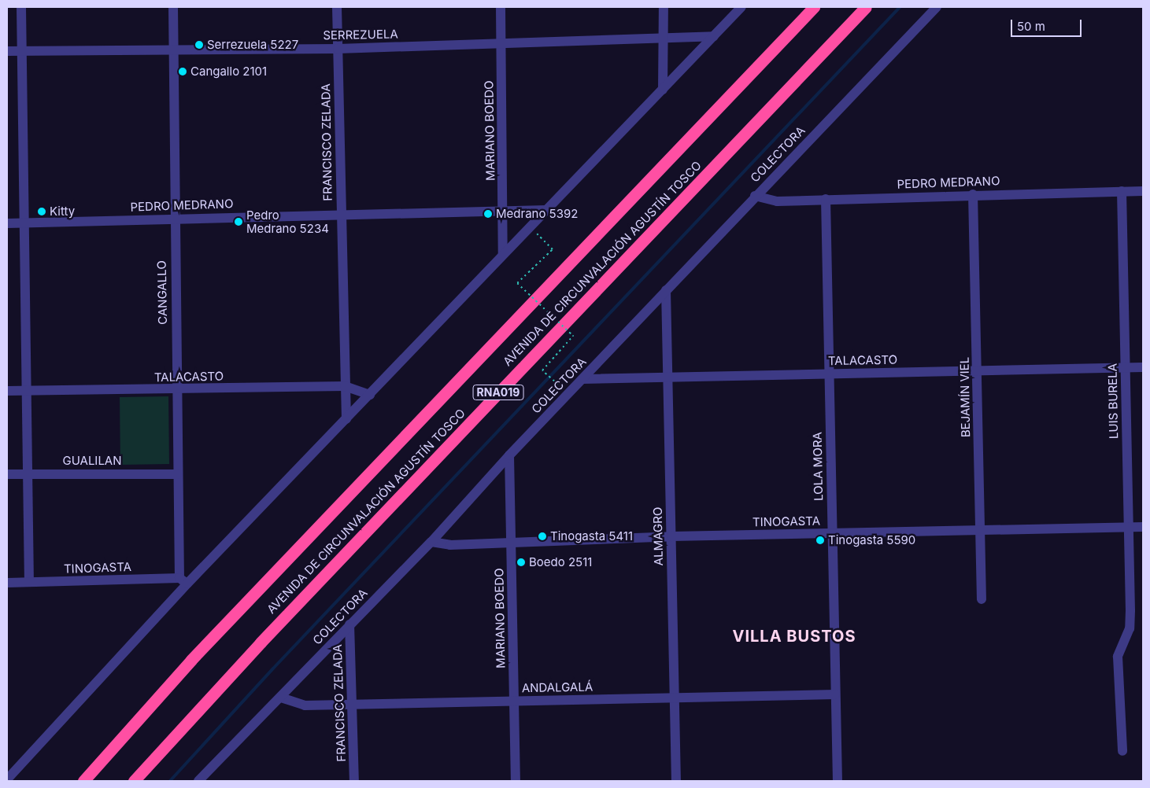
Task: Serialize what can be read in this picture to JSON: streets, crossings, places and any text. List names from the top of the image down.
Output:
{
  "streets": {
    "highway": ["AVENIDA DE CIRCUNVALACIÓN AGUSTÍN TOSCO", "RNA019"],
    "street": [
      "SERREZUELA",
      "MARIANO BOEDO",
      "FRANCISCO ZELADA",
      "COLECTORA",
      "PEDRO MEDRANO",
      "CANGALLO",
      "TALACASTO",
      "BEJAMÍN VIEL",
      "LUIS BURELA",
      "GUALILAN",
      "LOLA MORA",
      "TINOGASTA",
      "ALMAGRO",
      "ANDALGALÁ"
    ]
  },
  "crossings": [
    ["SERREZUELA", "MARIANO BOEDO"],
    ["SERREZUELA", "FRANCISCO ZELADA"],
    ["SERREZUELA", "CANGALLO"],
    ["MARIANO BOEDO", "COLECTORA"],
    ["MARIANO BOEDO", "PEDRO MEDRANO"],
    ["MARIANO BOEDO", "TINOGASTA"],
    ["MARIANO BOEDO", "ANDALGALÁ"],
    ["FRANCISCO ZELADA", "COLECTORA"],
    ["FRANCISCO ZELADA", "PEDRO MEDRANO"],
    ["FRANCISCO ZELADA", "TALACASTO"],
    ["FRANCISCO ZELADA", "ANDALGALÁ"],
    ["COLECTORA", "PEDRO MEDRANO"],
    ["COLECTORA", "TALACASTO"],
    ["COLECTORA", "TINOGASTA"],
    ["COLECTORA", "ALMAGRO"],
    ["COLECTORA", "ANDALGALÁ"],
    ["PEDRO MEDRANO", "CANGALLO"],
    ["PEDRO MEDRANO", "BEJAMÍN VIEL"],
    ["PEDRO MEDRANO", "LUIS BURELA"],
    ["PEDRO MEDRANO", "LOLA MORA"],
    ["CANGALLO", "TALACASTO"],
    ["CANGALLO", "GUALILAN"],
    ["CANGALLO", "TINOGASTA"],
    ["TALACASTO", "BEJAMÍN VIEL"],
    ["TALACASTO", "LUIS BURELA"],
    ["TALACASTO", "LOLA MORA"],
    ["TALACASTO", "ALMAGRO"],
    ["BEJAMÍN VIEL", "TINOGASTA"],
    ["LUIS BURELA", "TINOGASTA"],
    ["LOLA MORA", "TINOGASTA"],
    ["LOLA MORA", "ANDALGALÁ"],
    ["TINOGASTA", "ALMAGRO"],
    ["ALMAGRO", "ANDALGALÁ"]
  ],
  "districts": ["VILLA BUSTOS"],
  "places": [
    "Serrezuela 5227",
    "Cangallo 2101",
    "Kitty",
    "Medrano 5392",
    "Pedro Medrano 5234",
    "Tinogasta 5411",
    "Tinogasta 5590",
    "Boedo 2511"
  ],
  "scale_bar": "50 m"
}
